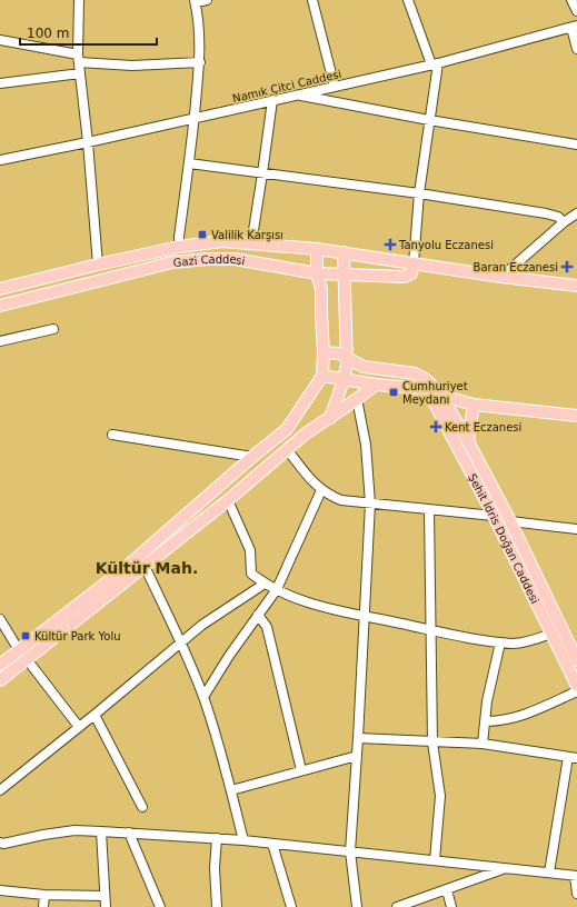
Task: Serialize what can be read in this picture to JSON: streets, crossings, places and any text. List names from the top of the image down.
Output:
{
  "streets": {
    "main road": ["Gazi Caddesi", "Şehit İdris Doğan Caddesi"],
    "street": ["Namık Çitci Caddesi"]
  },
  "districts": ["Kültür Mah."],
  "places": {
    "transit": ["Valilik Karşısı", "Cumhuriyet Meydanı", "Kültür Park Yolu"],
    "health": ["Tanyolu Eczanesi", "Baran Eczanesi", "Kent Eczanesi"]
  },
  "scale_bar": "100 m"
}
